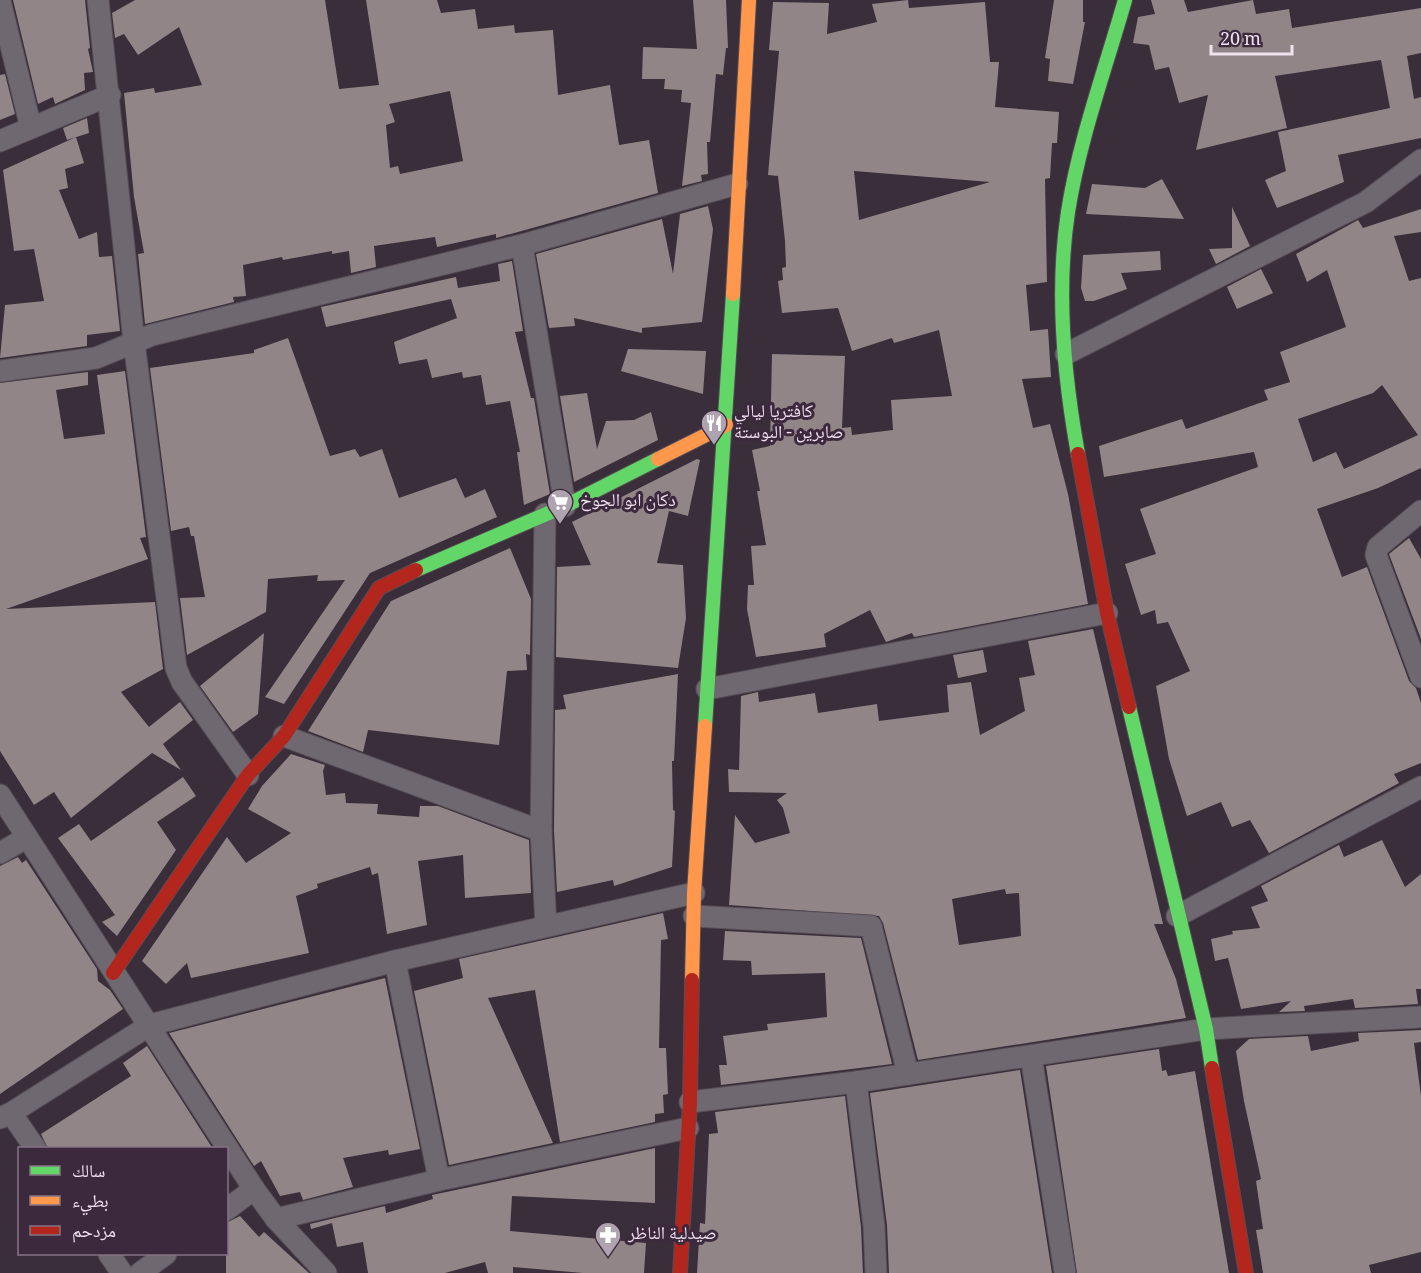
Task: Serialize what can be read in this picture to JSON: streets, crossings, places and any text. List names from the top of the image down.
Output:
{
  "places": {
    "restaurant": ["كافتريا ليالي صابرين - البوستة"],
    "supermarket": ["دكان ابو الجوخ"],
    "pharmacy": ["صيدلية الناظر"]
  },
  "legend": ["سالك", "بطيء", "مزدحم"],
  "scale_bar": "20 m"
}
